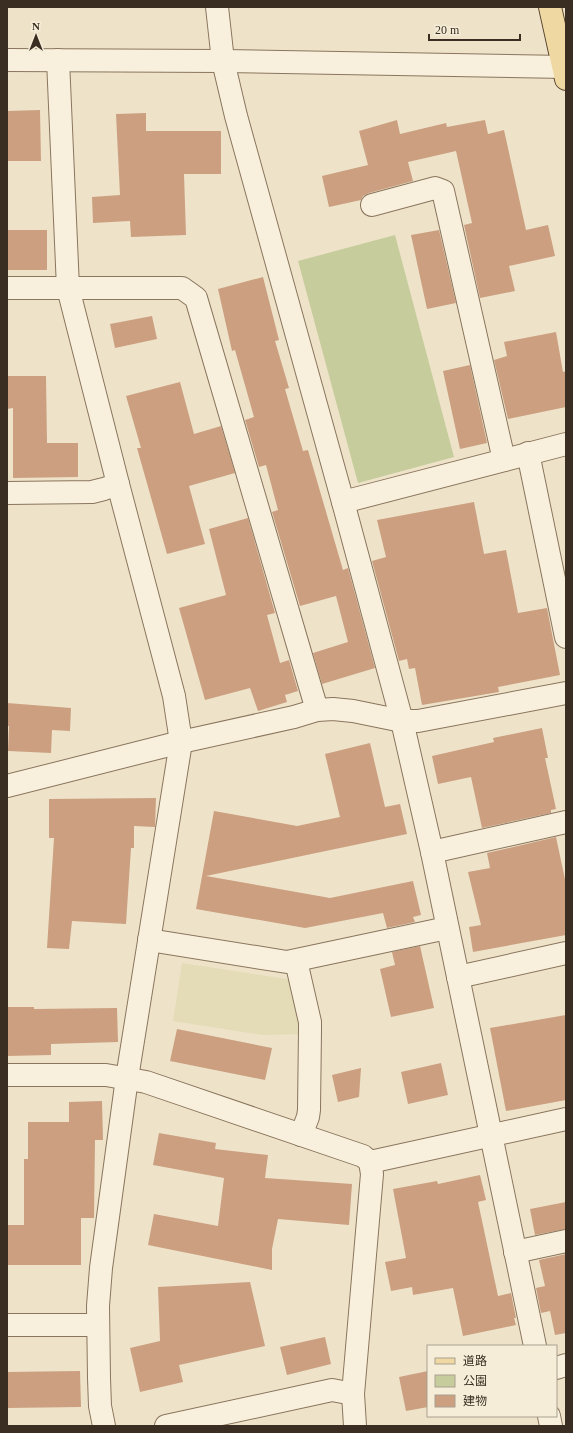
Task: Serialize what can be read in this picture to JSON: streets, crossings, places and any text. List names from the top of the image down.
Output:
{
  "legend": ["道路", "公園", "建物"],
  "scale_bar": "20 m",
  "north": "top"
}
